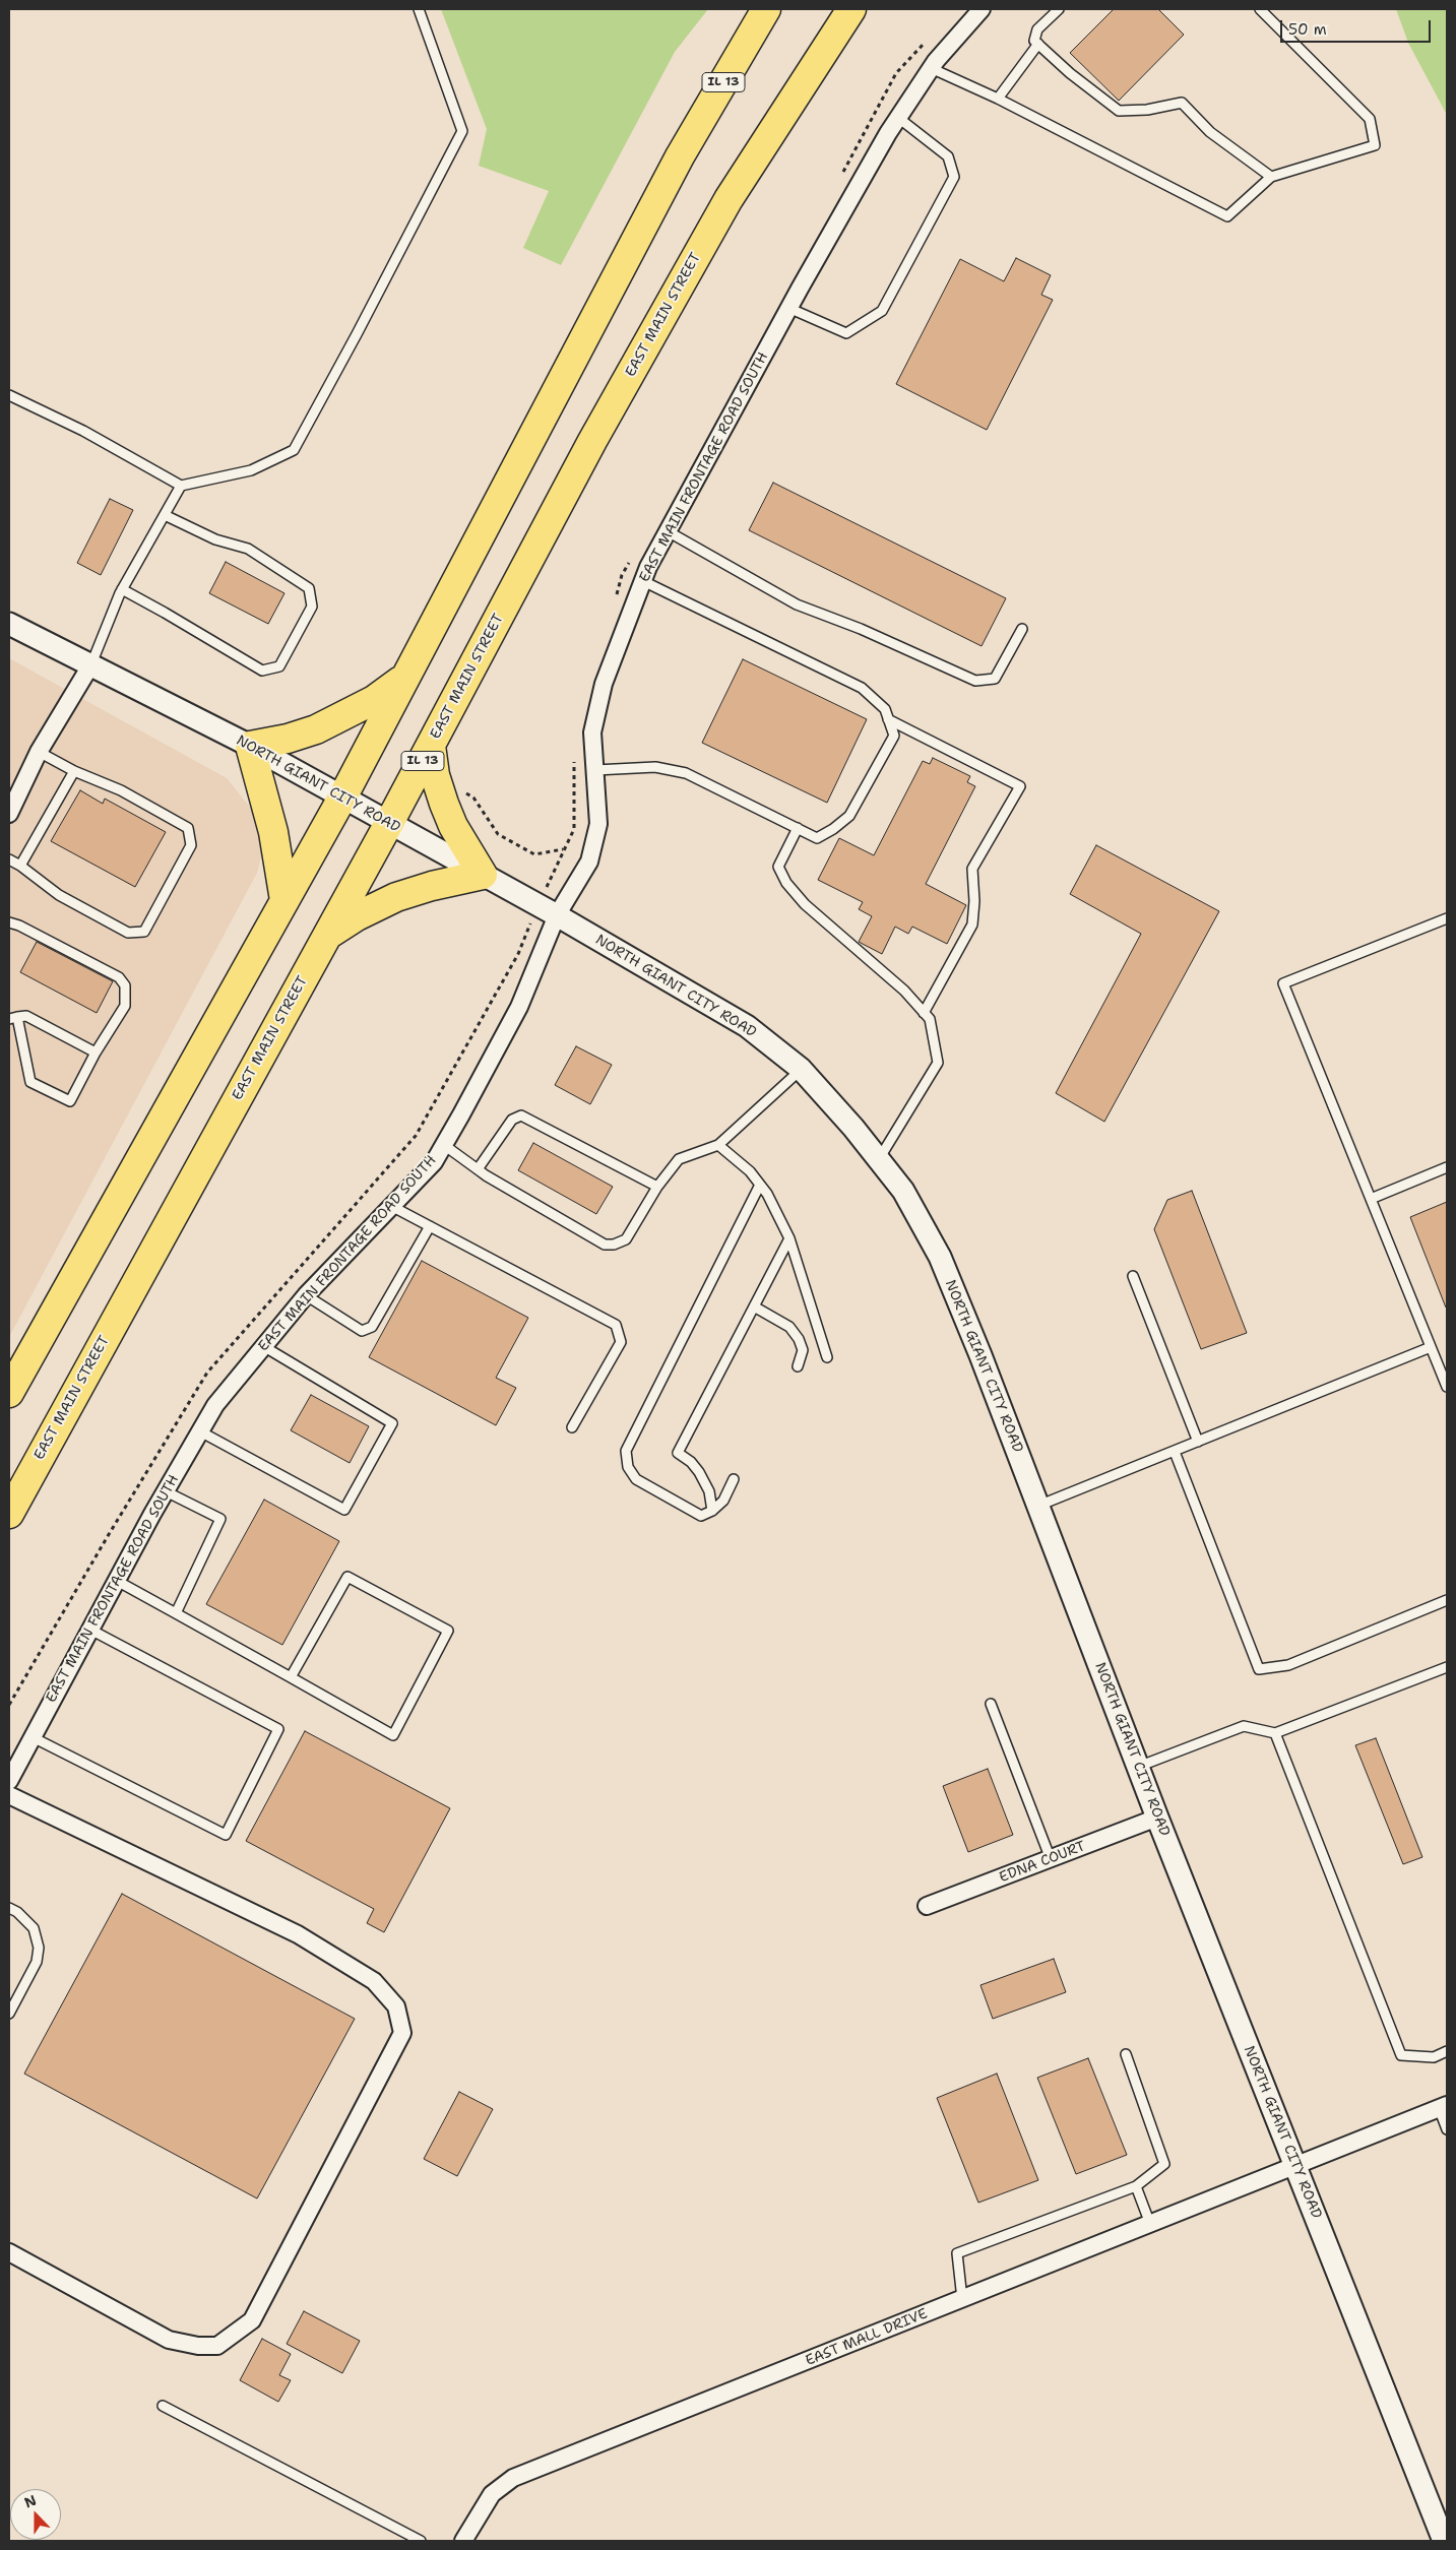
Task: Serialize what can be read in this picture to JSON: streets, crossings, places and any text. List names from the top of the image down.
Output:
{
  "streets": {
    "highway": ["IL 13", "EAST MAIN STREET"],
    "street": [
      "EAST MAIN FRONTAGE ROAD SOUTH",
      "NORTH GIANT CITY ROAD",
      "EDNA COURT",
      "EAST MALL DRIVE"
    ]
  },
  "crossings": [
    ["IL 13", "NORTH GIANT CITY ROAD"],
    ["EAST MAIN STREET", "NORTH GIANT CITY ROAD"],
    ["EAST MAIN FRONTAGE ROAD SOUTH", "NORTH GIANT CITY ROAD"],
    ["NORTH GIANT CITY ROAD", "EDNA COURT"],
    ["NORTH GIANT CITY ROAD", "EAST MALL DRIVE"]
  ],
  "scale_bar": "50 m",
  "north": "top"
}
